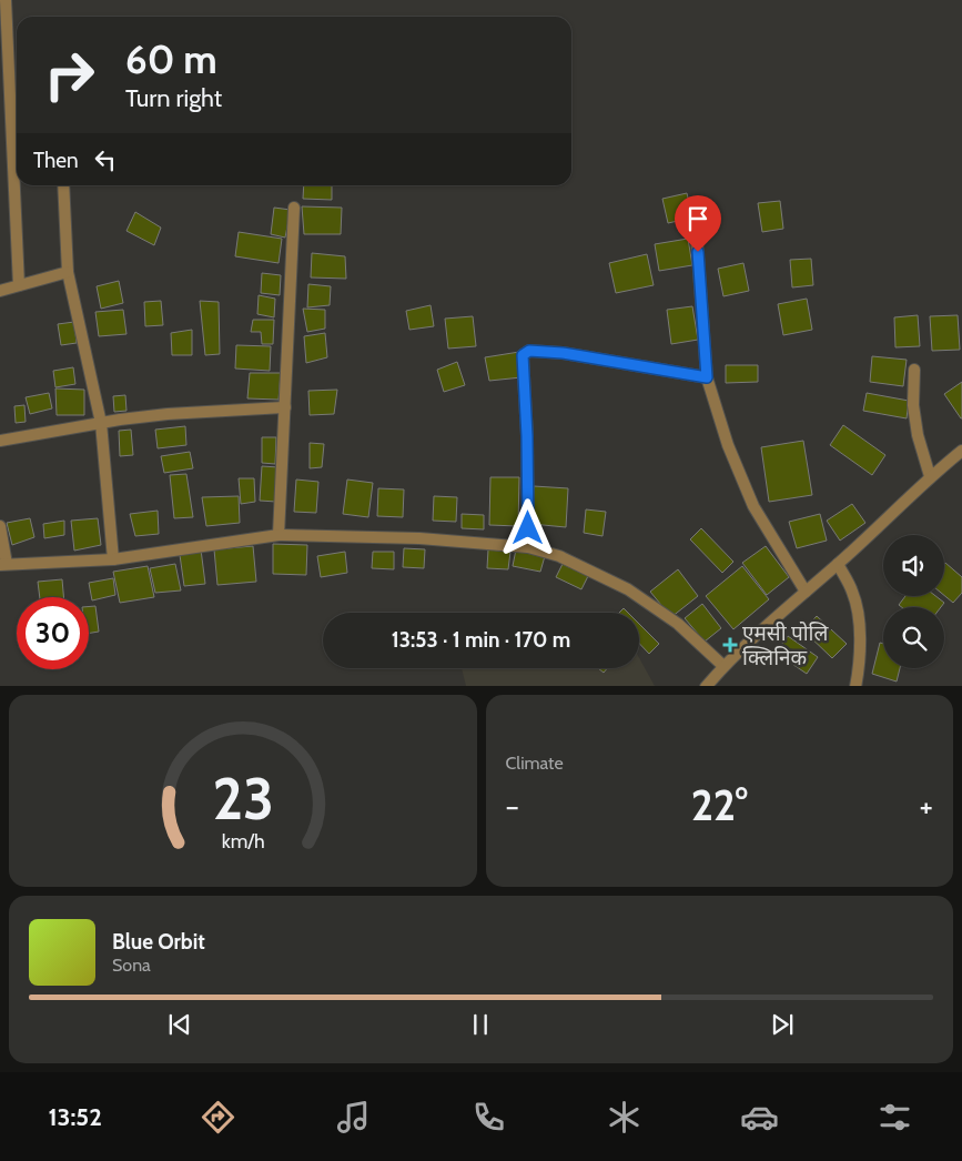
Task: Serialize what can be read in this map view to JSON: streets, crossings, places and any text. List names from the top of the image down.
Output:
{
  "places": {
    "health": ["एमसी पोलि क्लिनिक"]
  },
  "page": {
    "turn": ["60 m", "Turn right"],
    "then": "Then",
    "limit": "30",
    "trip": "13:53 · 1 min · 170 m",
    "tile": "Climate",
    "heat": ["−", "22°", "+"],
    "song": ["Blue Orbit", "Sona"],
    "tabs": "13:52",
    "gauge": ["23", "km/h"]
  }
}
